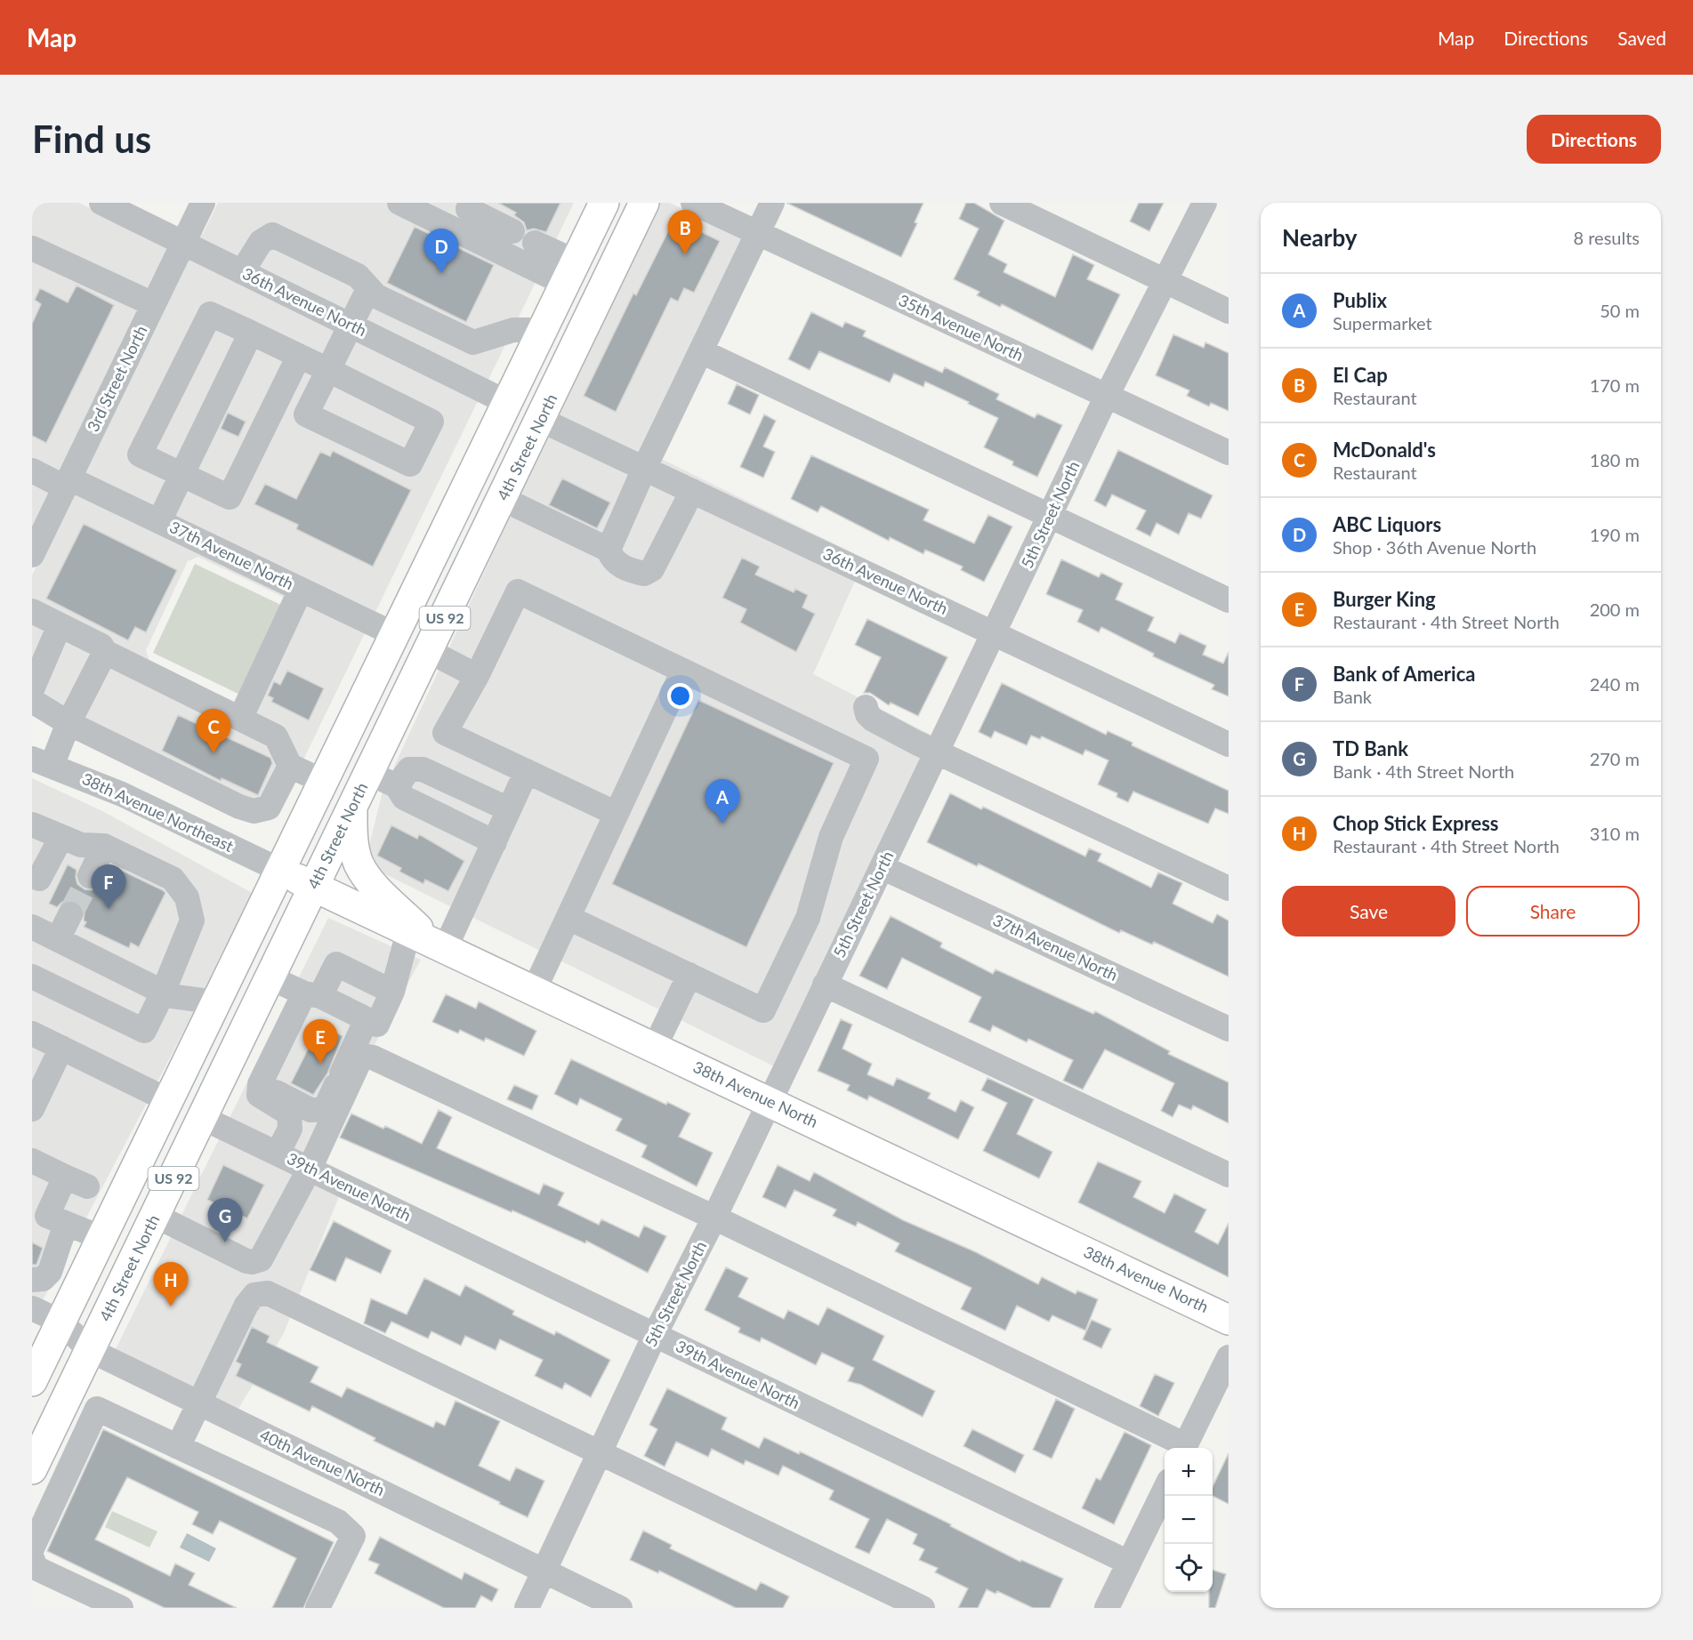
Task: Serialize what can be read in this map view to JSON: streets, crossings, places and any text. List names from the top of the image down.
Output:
{
  "streets": {
    "main road": ["4th Street North", "US 92", "38th Avenue North"],
    "street": [
      "36th Avenue North",
      "35th Avenue North",
      "3rd Street North",
      "5th Street North",
      "37th Avenue North",
      "38th Avenue Northeast",
      "39th Avenue North",
      "40th Avenue North"
    ]
  },
  "crossings": [
    ["36th Avenue North", "3rd Street North"],
    ["36th Avenue North", "4th Street North"],
    ["36th Avenue North", "5th Street North"],
    ["36th Avenue North", "US 92"],
    ["35th Avenue North", "5th Street North"],
    ["3rd Street North", "37th Avenue North"],
    ["4th Street North", "38th Avenue North"],
    ["4th Street North", "39th Avenue North"],
    ["4th Street North", "40th Avenue North"],
    ["5th Street North", "37th Avenue North"],
    ["5th Street North", "38th Avenue North"],
    ["5th Street North", "39th Avenue North"],
    ["5th Street North", "40th Avenue North"],
    ["37th Avenue North", "US 92"],
    ["US 92", "38th Avenue Northeast"],
    ["US 92", "38th Avenue North"],
    ["US 92", "40th Avenue North"],
    ["38th Avenue Northeast", "38th Avenue North"]
  ],
  "page": {
    "header": "Map",
    "nav": ["Map", "Directions", "Saved"],
    "buttons": [
      "Directions",
      ["Save", "Share"]
    ],
    "title": "Find us",
    "heading": ["Nearby", "8 results"],
    "pins": [
      "B",
      "D",
      "C",
      "A",
      "F",
      "E",
      "G",
      "H"
    ],
    "list": [
      {
        "mark": "A",
        "name": "Publix",
        "note": "Supermarket",
        "value": "50 m"
      },
      {
        "mark": "B",
        "name": "El Cap",
        "note": "Restaurant",
        "value": "170 m"
      },
      {
        "mark": "C",
        "name": "McDonald's",
        "note": "Restaurant",
        "value": "180 m"
      },
      {
        "mark": "D",
        "name": "ABC Liquors",
        "note": "Shop · 36th Avenue North",
        "value": "190 m"
      },
      {
        "mark": "E",
        "name": "Burger King",
        "note": "Restaurant · 4th Street North",
        "value": "200 m"
      },
      {
        "mark": "F",
        "name": "Bank of America",
        "note": "Bank",
        "value": "240 m"
      },
      {
        "mark": "G",
        "name": "TD Bank",
        "note": "Bank · 4th Street North",
        "value": "270 m"
      },
      {
        "mark": "H",
        "name": "Chop Stick Express",
        "note": "Restaurant · 4th Street North",
        "value": "310 m"
      }
    ],
    "map_buttons": ["+", "−"]
  }
}
